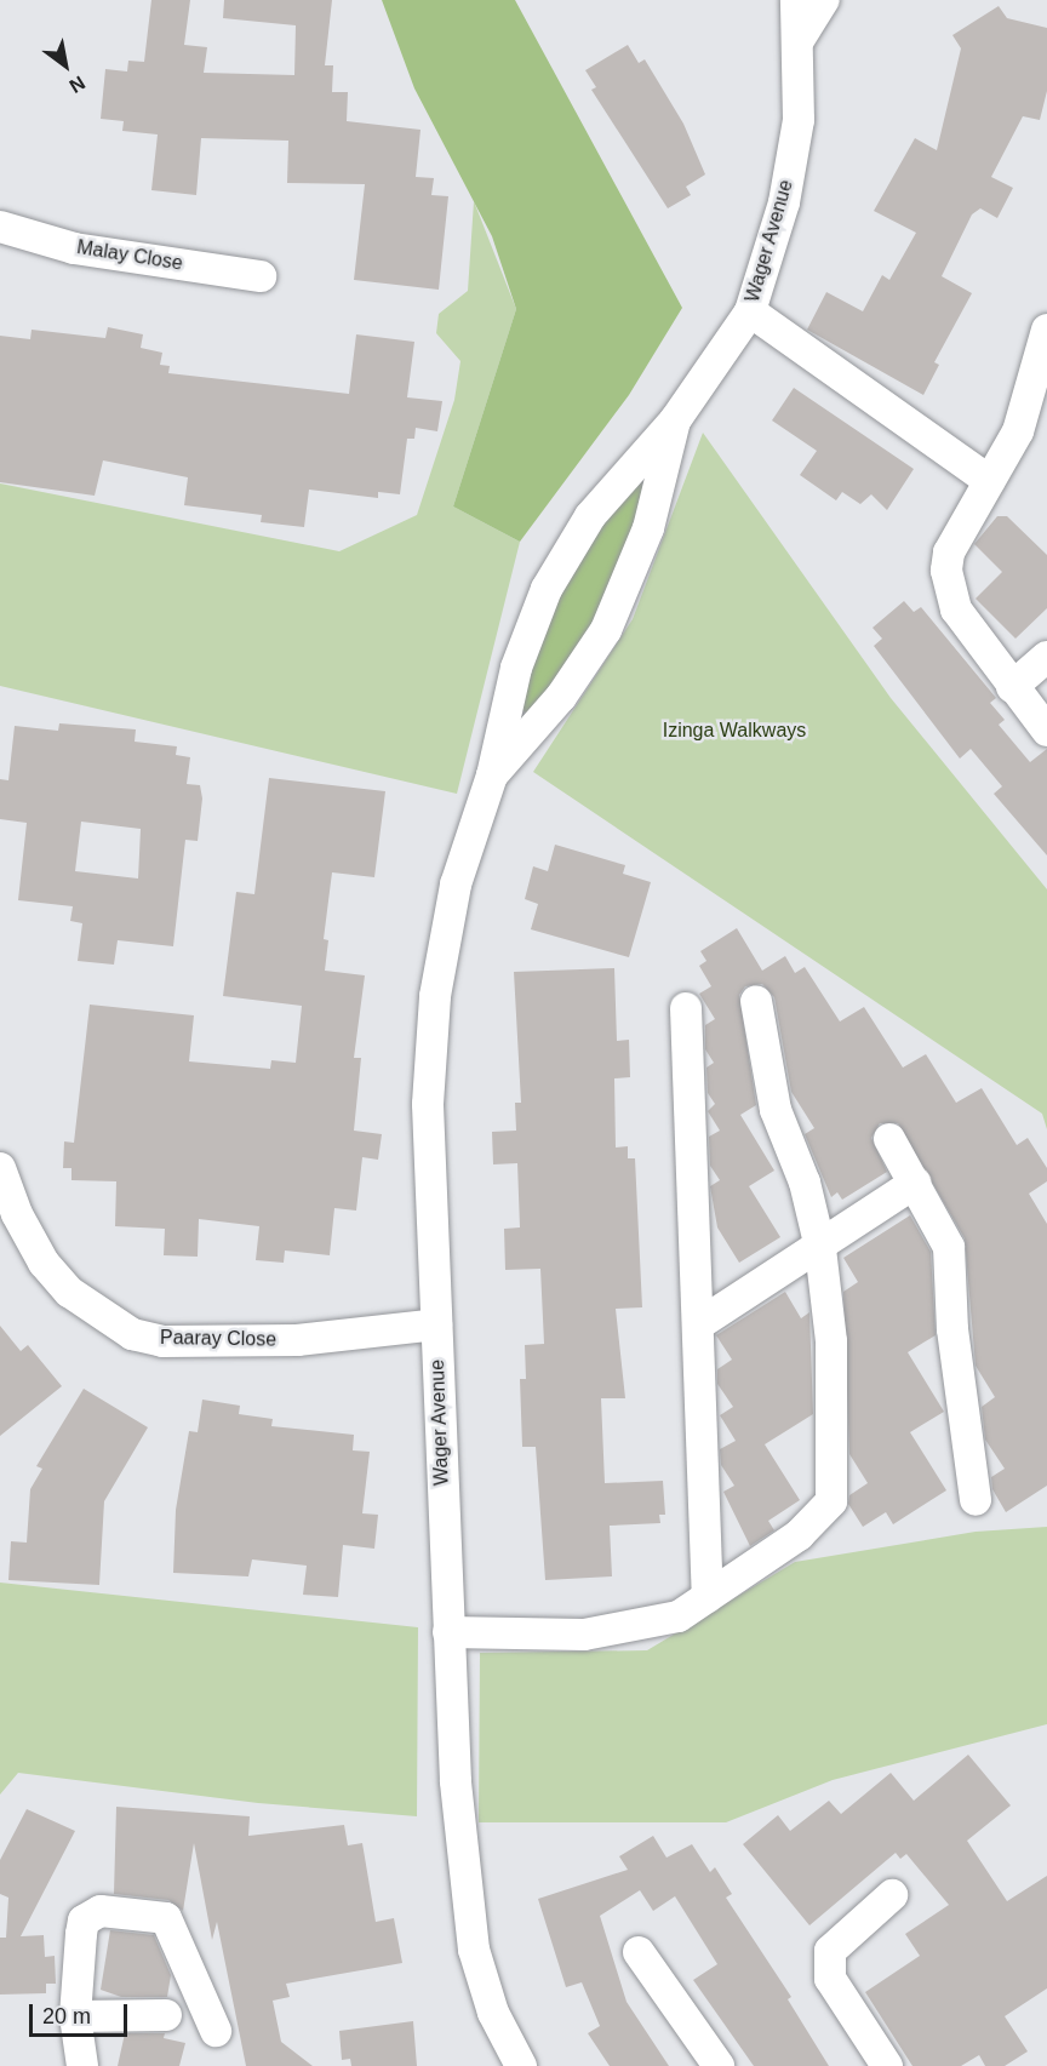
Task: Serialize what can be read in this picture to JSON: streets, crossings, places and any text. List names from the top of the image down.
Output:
{
  "streets": {
    "street": ["Wager Avenue", "Malay Close", "Paaray Close"]
  },
  "crossings": [
    ["Wager Avenue", "Paaray Close"]
  ],
  "parks": ["Izinga Walkways"],
  "scale_bar": "20 m",
  "north": "bottom right"
}
